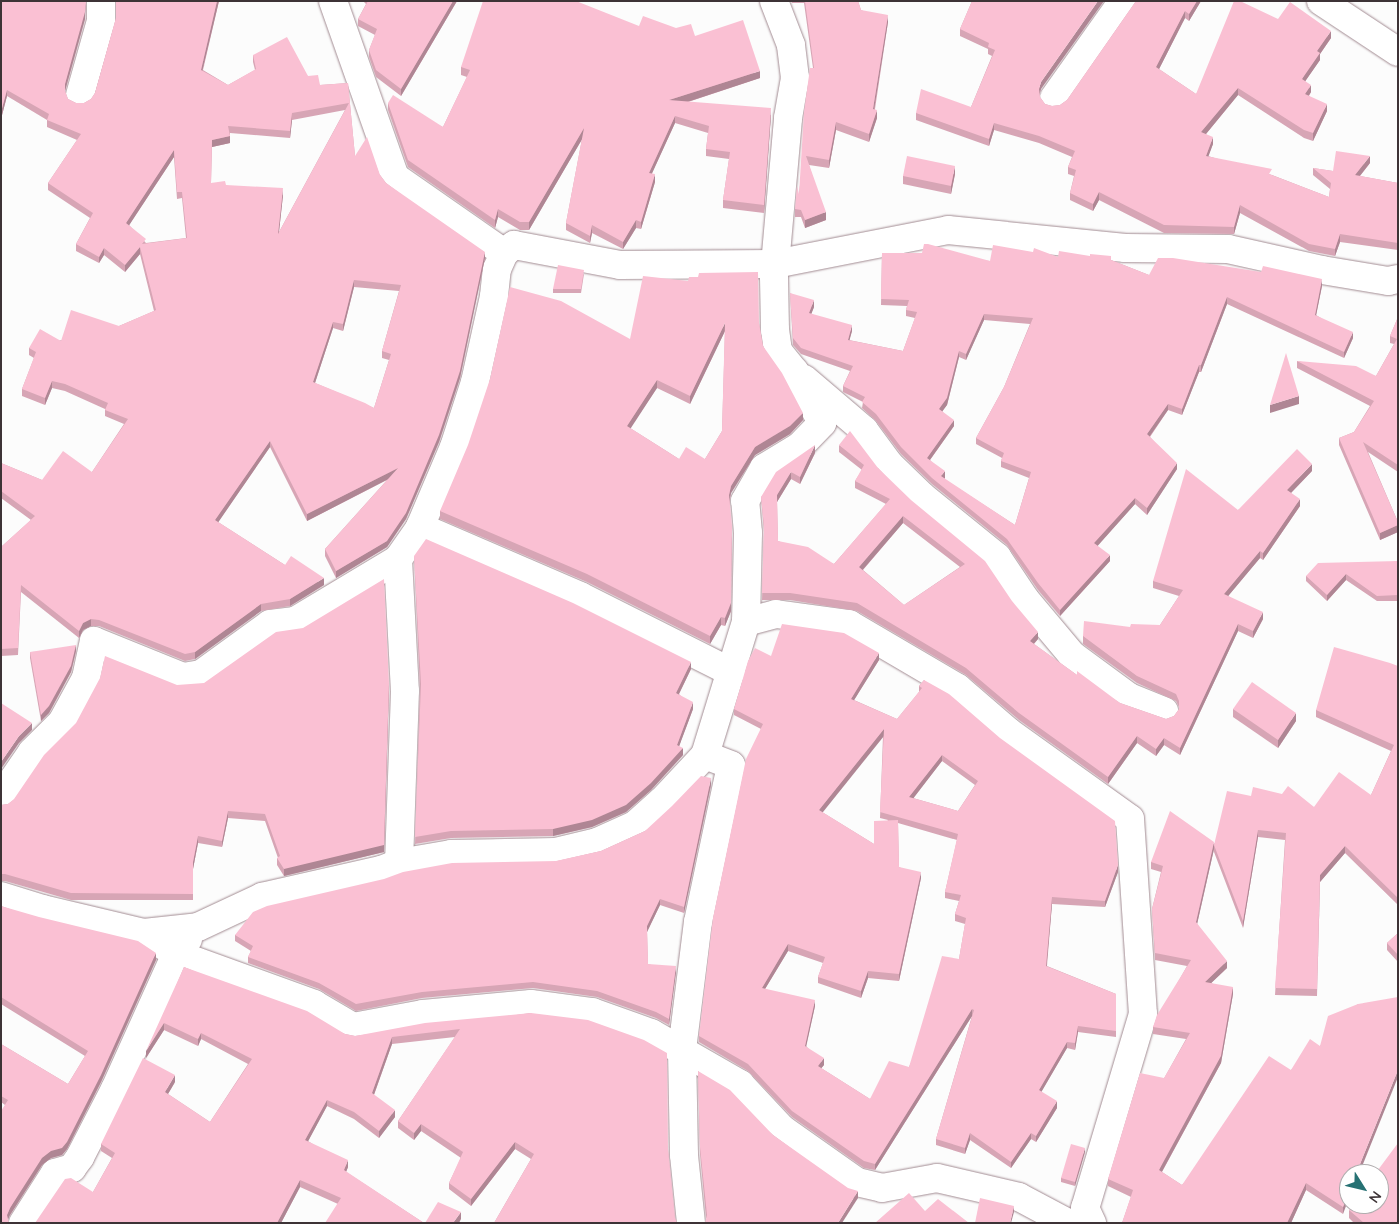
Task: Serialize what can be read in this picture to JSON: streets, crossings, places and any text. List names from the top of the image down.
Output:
{
  "north": "bottom right"
}
